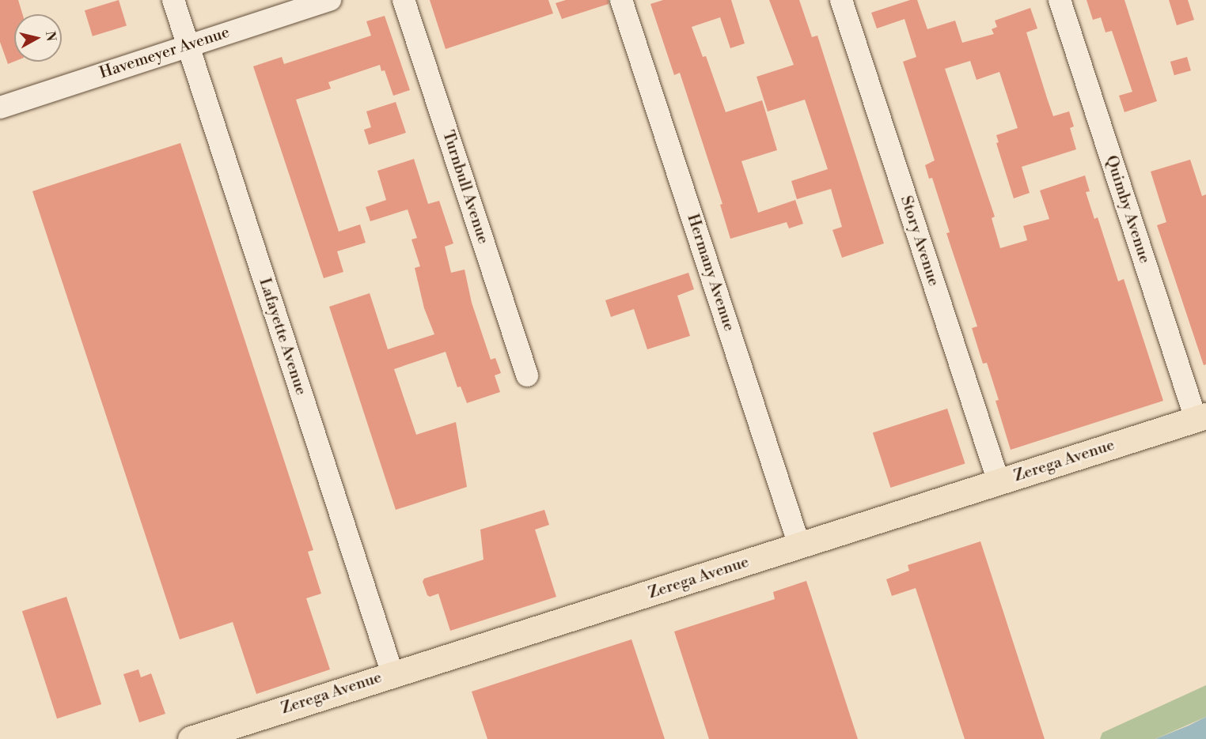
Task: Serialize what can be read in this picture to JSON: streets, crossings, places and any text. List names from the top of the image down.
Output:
{
  "streets": {
    "main road": ["Zerega Avenue"],
    "street": [
      "Havemeyer Avenue",
      "Turnbull Avenue",
      "Quimby Avenue",
      "Story Avenue",
      "Hermany Avenue",
      "Lafayette Avenue"
    ]
  },
  "crossings": [
    ["Havemeyer Avenue", "Lafayette Avenue"],
    ["Quimby Avenue", "Zerega Avenue"],
    ["Story Avenue", "Zerega Avenue"],
    ["Hermany Avenue", "Zerega Avenue"],
    ["Lafayette Avenue", "Zerega Avenue"]
  ],
  "north": "right"
}
